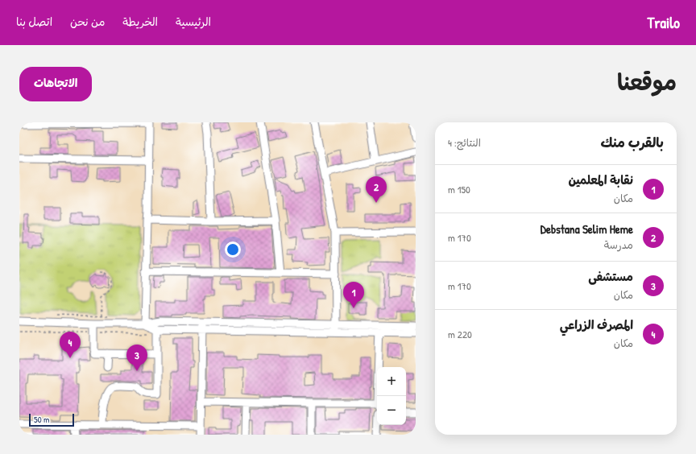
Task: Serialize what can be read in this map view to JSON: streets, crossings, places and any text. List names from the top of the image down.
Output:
{
  "scale_bar": "50 m",
  "page": {
    "header": "Trailo",
    "nav": [
      "الرئيسية",
      "الخريطة",
      "من نحن",
      "اتصل بنا"
    ],
    "title": "موقعنا",
    "buttons": "الاتجاهات",
    "heading": ["بالقرب منك", "النتائج: 4"],
    "list": [
      {
        "mark": "1",
        "name": "نقابة المعلمين",
        "note": "مكان",
        "value": "150 m"
      },
      {
        "mark": "2",
        "name": "Debstana Selim Heme",
        "note": "مدرسة",
        "value": "170 m"
      },
      {
        "mark": "3",
        "name": "مستشفى",
        "note": "مكان",
        "value": "170 m"
      },
      {
        "mark": "4",
        "name": "المصرف الزراعي",
        "note": "مكان",
        "value": "220 m"
      }
    ],
    "pins": [
      "2",
      "1",
      "4",
      "3"
    ],
    "map_buttons": ["+", "−"],
    "scale": "50 m"
  }
}
